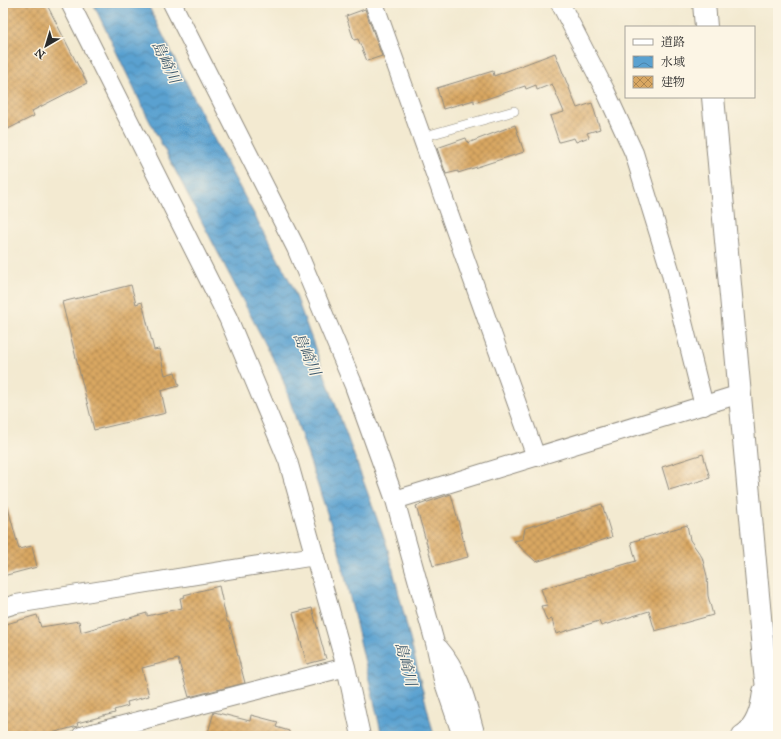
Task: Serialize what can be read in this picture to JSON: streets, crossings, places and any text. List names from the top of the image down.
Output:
{
  "water": ["島崎川"],
  "legend": ["道路", "水域", "建物"],
  "north": "bottom left"
}
